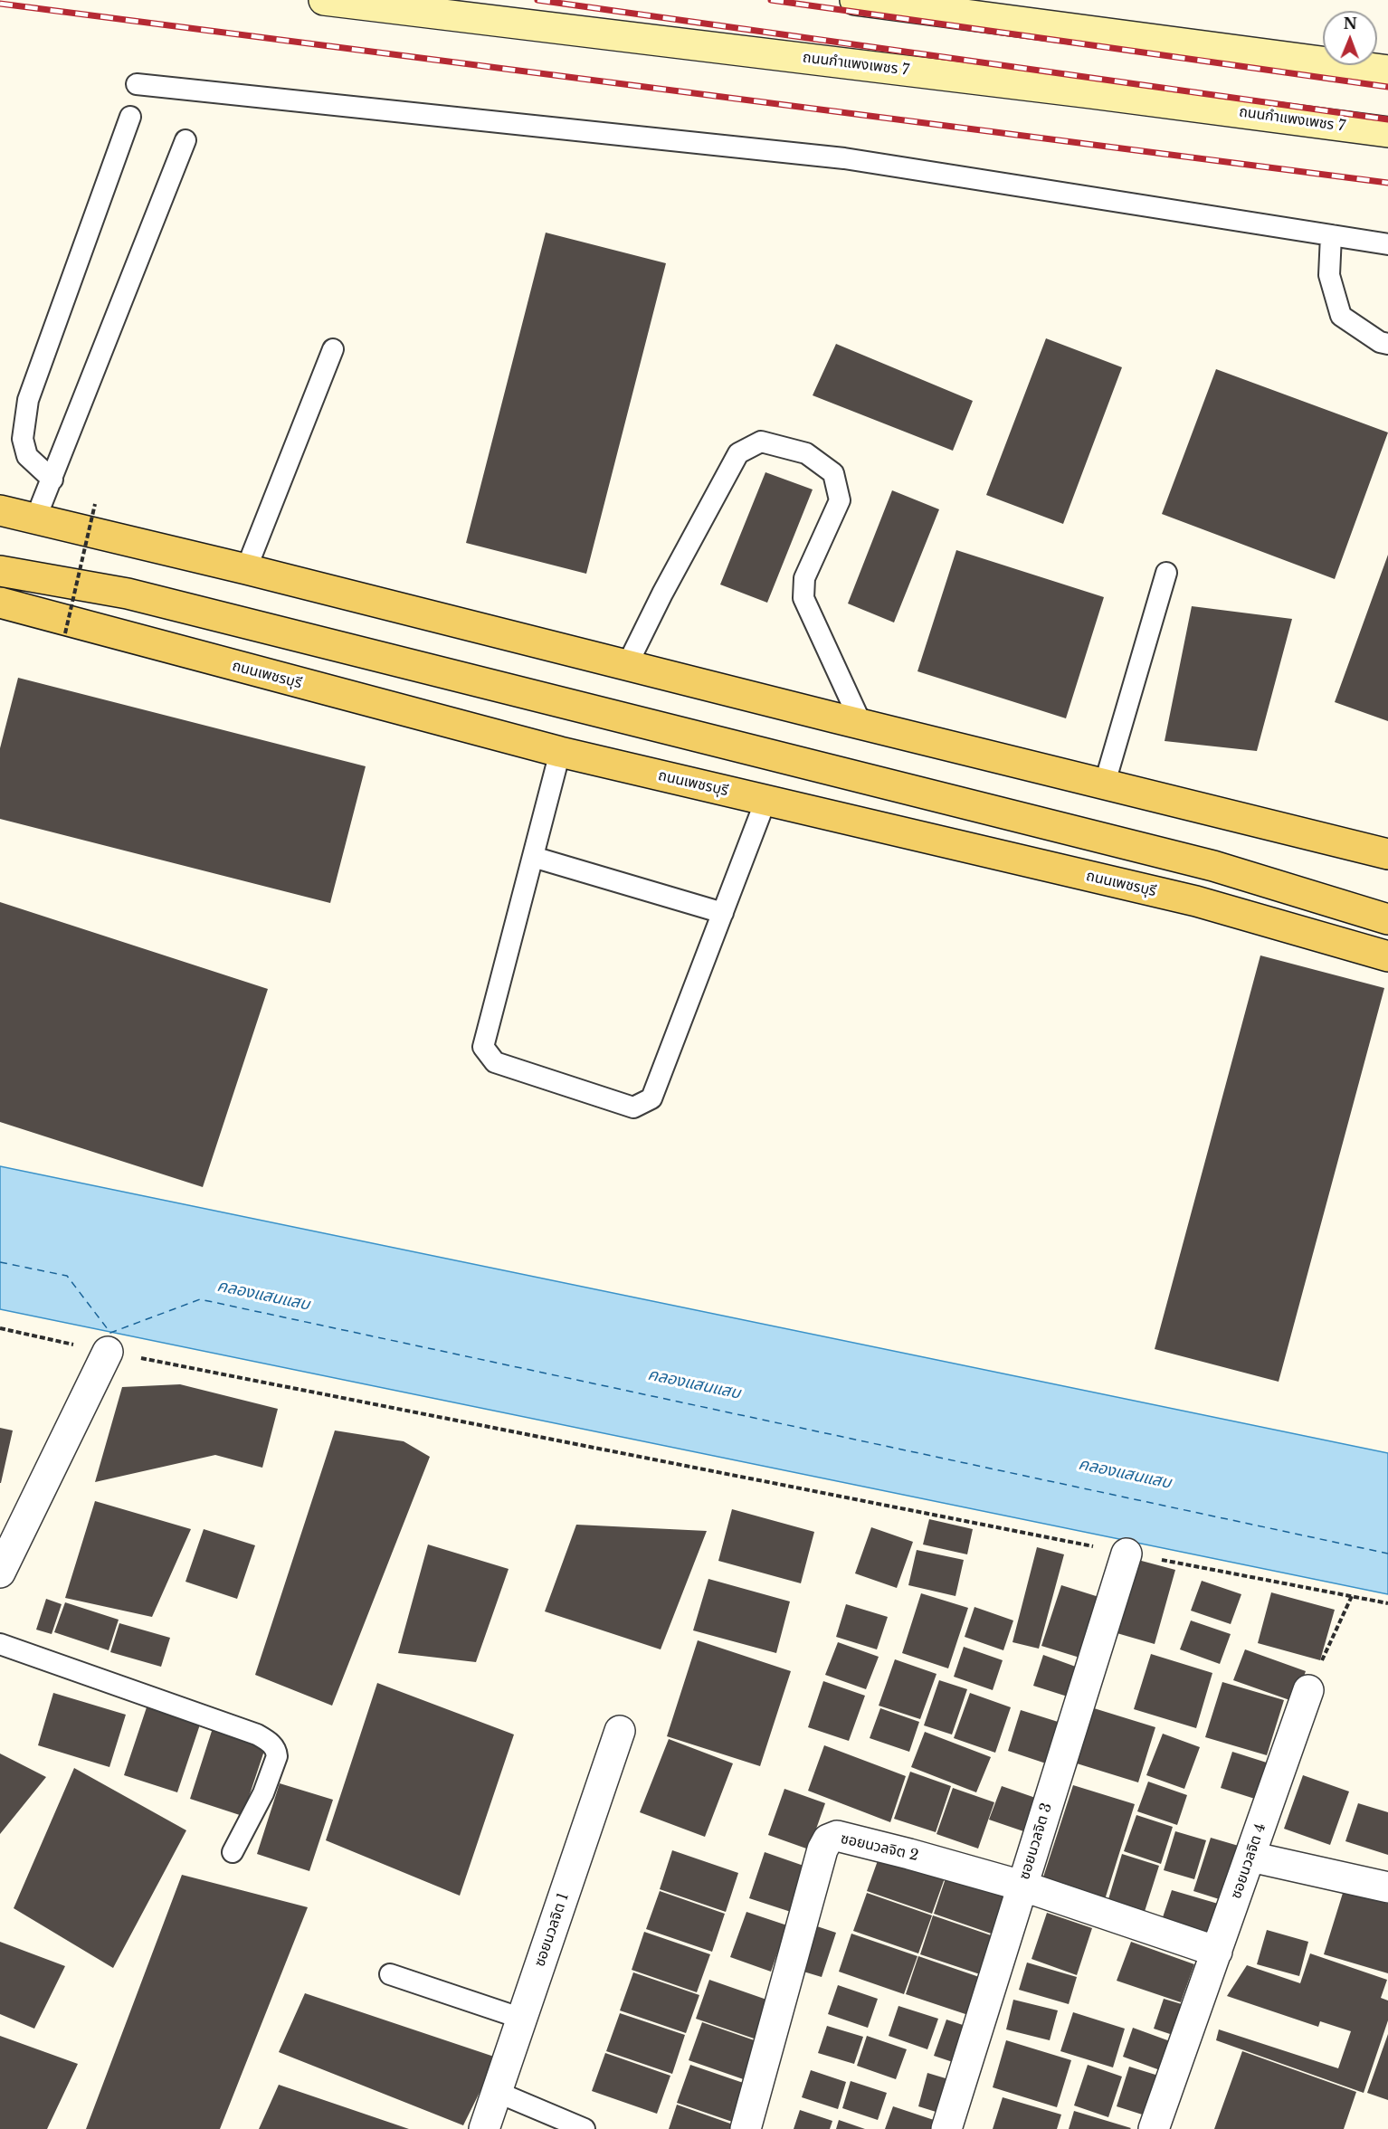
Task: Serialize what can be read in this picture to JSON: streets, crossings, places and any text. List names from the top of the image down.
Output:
{
  "streets": {
    "main road": ["ถนนเพชรบุรี"],
    "street": [
      "ถนนกำแพงเพชร 7",
      "ซอยนวลจิต 3",
      "ซอยนวลจิต 2",
      "ซอยนวลจิต 4",
      "ซอยนวลจิต 1"
    ]
  },
  "crossings": [
    ["ซอยนวลจิต 3", "ซอยนวลจิต 2"],
    ["ซอยนวลจิต 2", "ซอยนวลจิต 4"]
  ],
  "water": ["คลองแสนแสบ"],
  "north": "top"
}
